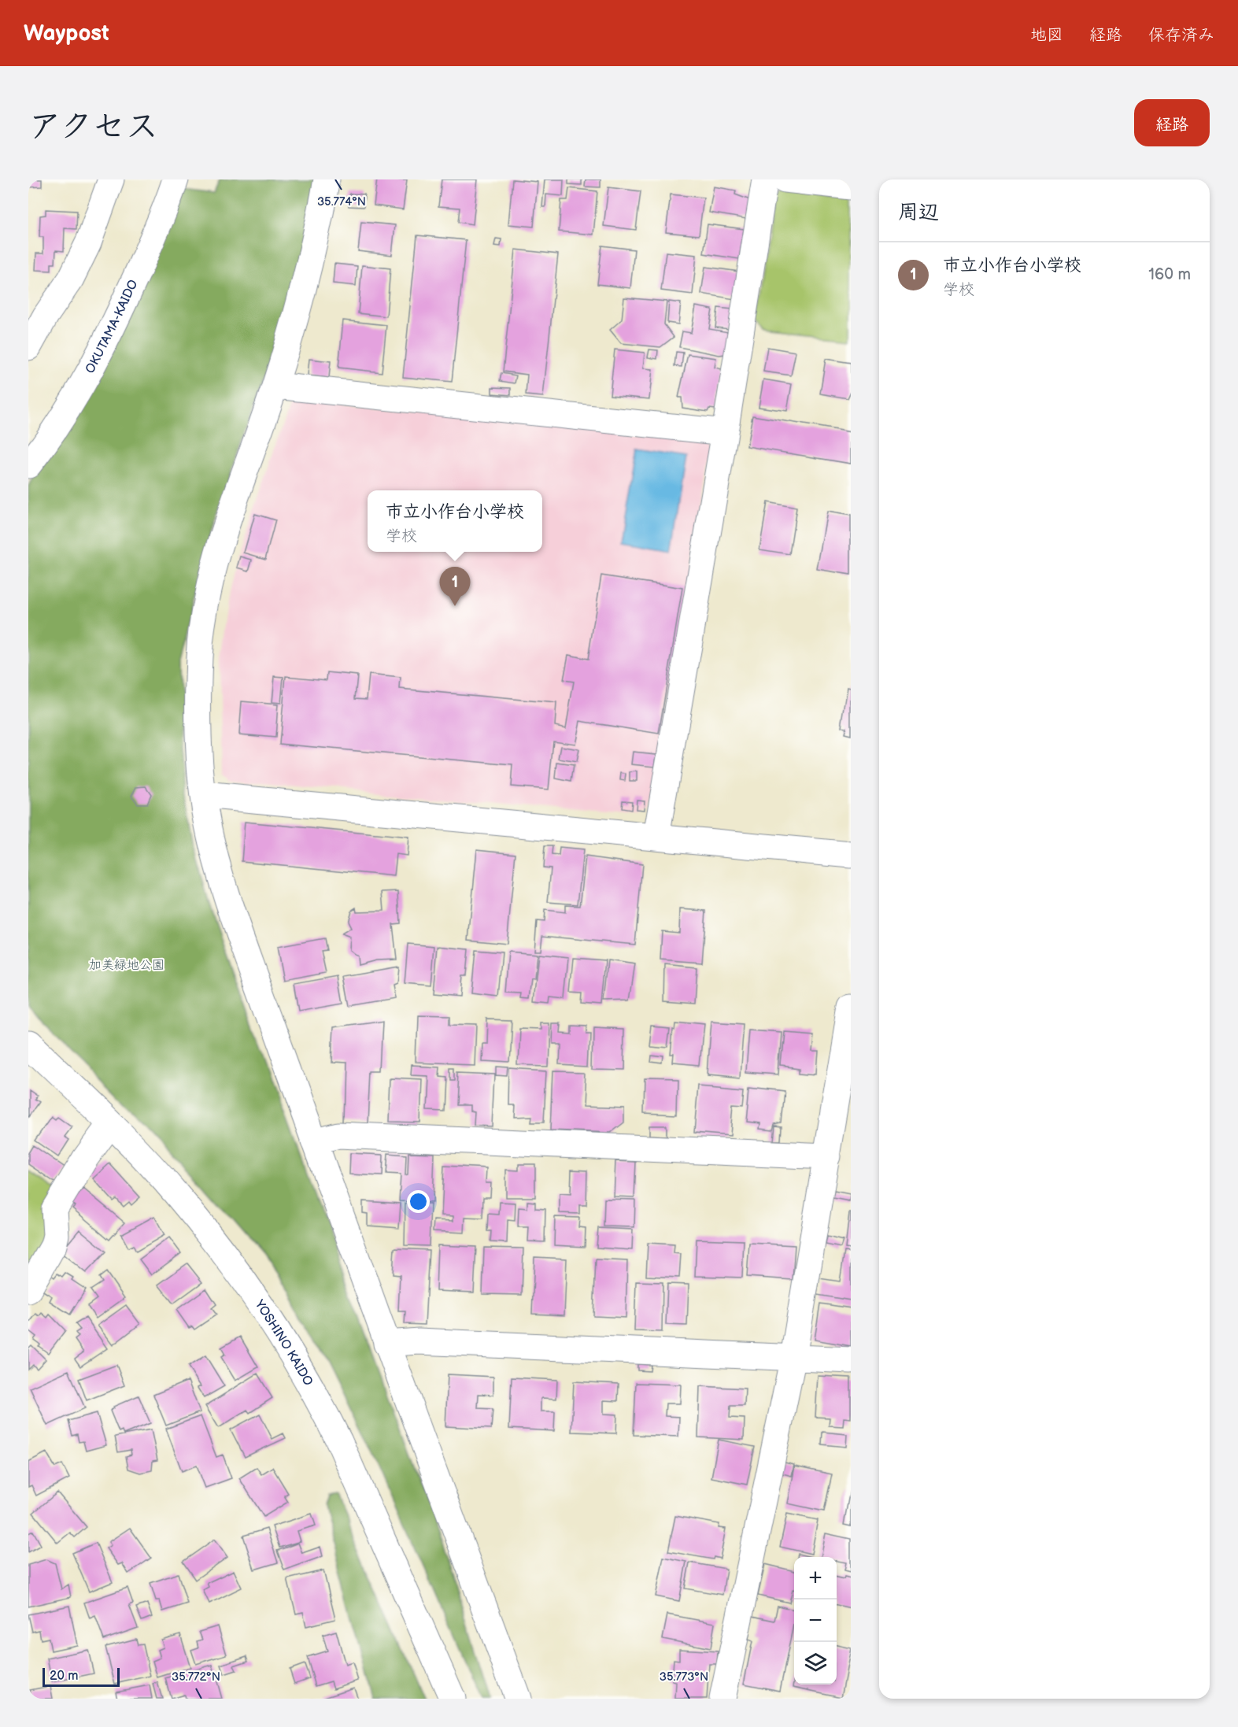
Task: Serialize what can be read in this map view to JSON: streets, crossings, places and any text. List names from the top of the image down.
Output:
{
  "streets": {
    "street": ["OKUTAMA-KAIDO", "YOSHINO KAIDO"]
  },
  "parks": ["加美緑地公園"],
  "scale_bar": "20 m",
  "page": {
    "header": "Waypost",
    "nav": ["地図", "経路", "保存済み"],
    "title": "アクセス",
    "buttons": "経路",
    "heading": "周辺",
    "list": [
      {
        "mark": "1",
        "name": "市立小作台小学校",
        "note": "学校",
        "value": "160 m"
      }
    ],
    "popup": ["市立小作台小学校", "学校"],
    "pins": "1",
    "map_buttons": ["+", "−"],
    "scale": "20 m"
  },
  "coordinates": ["35.774°N", "35.772°N", "35.773°N"]
}
